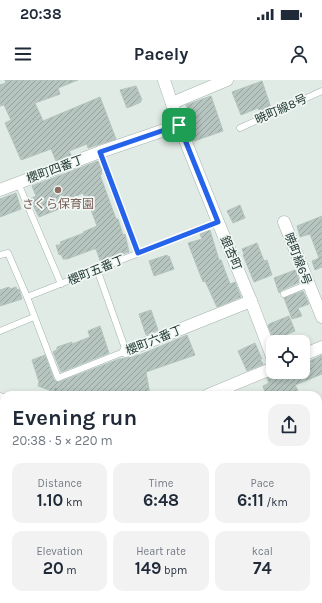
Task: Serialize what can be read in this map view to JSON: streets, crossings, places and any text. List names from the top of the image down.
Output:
{
  "streets": {
    "street": [
      "櫻町四番丁",
      "銀杏町",
      "暁町線6号",
      "櫻町六番丁"
    ],
    "lane": ["暁町線8号", "櫻町五番丁"]
  },
  "crossings": [
    ["櫻町四番丁", "銀杏町"],
    ["銀杏町", "櫻町五番丁"],
    ["銀杏町", "櫻町六番丁"]
  ],
  "places": ["さくら保育園"],
  "page": {
    "status": "20:38",
    "header": "Pacely",
    "heading": ["Evening run", "20:38 · 5 × 220 m"],
    "stats": [
      ["Distance", "1.10 km"],
      ["Time", "6:48"],
      ["Pace", "6:11 /km"],
      ["Elevation", "20 m"],
      ["Heart rate", "149 bpm"],
      ["kcal", "74"]
    ]
  }
}
